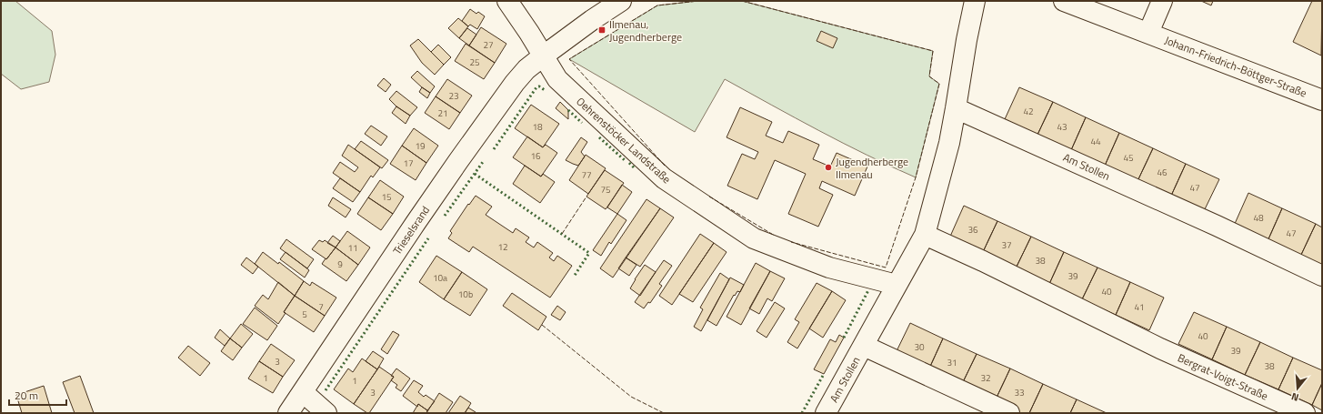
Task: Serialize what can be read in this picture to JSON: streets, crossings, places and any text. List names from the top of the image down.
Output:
{
  "streets": {
    "street": [
      "Johann-Friedrich-Böttger-Straße",
      "Oehrenstöcker Landstraße",
      "Am Stollen",
      "Trieselsrand",
      "Bergrat-Voigt-Straße"
    ]
  },
  "crossings": [
    ["Oehrenstöcker Landstraße", "Am Stollen"],
    ["Oehrenstöcker Landstraße", "Trieselsrand"],
    ["Am Stollen", "Bergrat-Voigt-Straße"]
  ],
  "places": {
    "transit": ["Ilmenau, Jugendherberge"],
    "other": ["Jugendherberge Ilmenau"]
  },
  "house_numbers": [
    "27",
    "25",
    "23",
    "42",
    "21",
    "18",
    "43",
    "44",
    "19",
    "16",
    "45",
    "17",
    "46",
    "77",
    "47",
    "75",
    "15",
    "48",
    "36",
    "47",
    "37",
    "12",
    "11",
    "38",
    "9",
    "39",
    "10a",
    "40",
    "10b",
    "7",
    "41",
    "5",
    "40",
    "30",
    "39",
    "3",
    "31",
    "38",
    "1",
    "32",
    "1",
    "3",
    "33"
  ],
  "scale_bar": "20 m",
  "north": "bottom"
}
